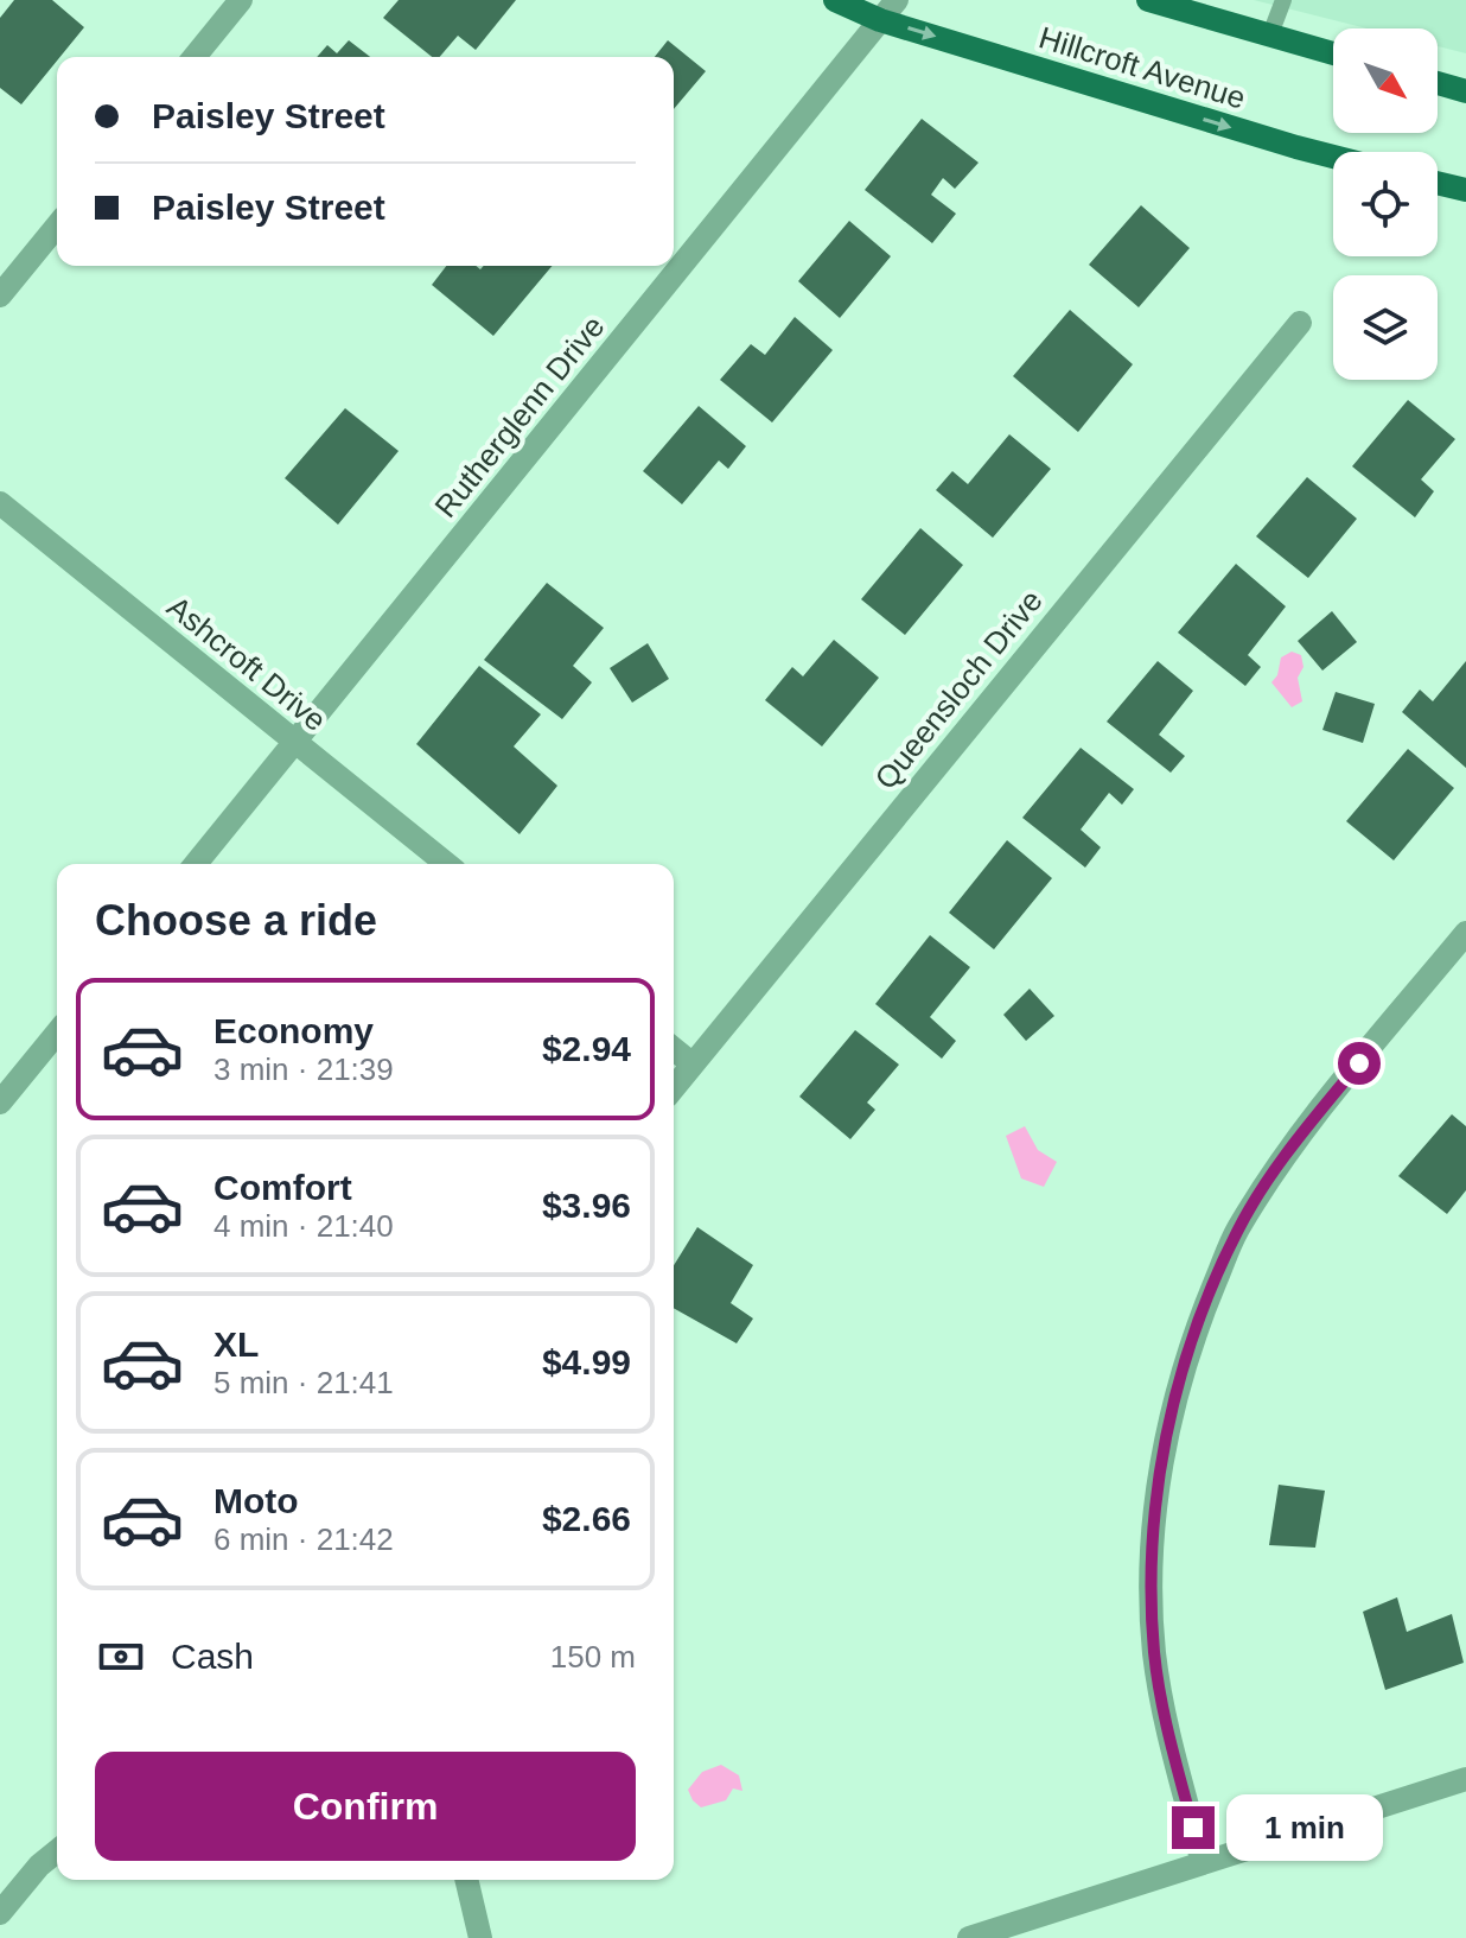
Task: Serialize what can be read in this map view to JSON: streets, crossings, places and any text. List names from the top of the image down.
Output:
{
  "streets": {
    "main road": ["Hillcroft Avenue"],
    "street": ["Rutherglenn Drive", "Ashcroft Drive", "Queensloch Drive"]
  },
  "crossings": [
    ["Hillcroft Avenue", "Rutherglenn Drive"],
    ["Rutherglenn Drive", "Ashcroft Drive"]
  ],
  "north": "bottom right",
  "page": {
    "banner": ["Paisley Street", "Paisley Street"],
    "heading": "Choose a ride",
    "list": [
      {
        "name": "Economy",
        "note": "3 min · 21:39",
        "value": "$2.94"
      },
      {
        "name": "Comfort",
        "note": "4 min · 21:40",
        "value": "$3.96"
      },
      {
        "name": "XL",
        "note": "5 min · 21:41",
        "value": "$4.99"
      },
      {
        "name": "Moto",
        "note": "6 min · 21:42",
        "value": "$2.66"
      }
    ],
    "pay": ["Cash", "150 m"],
    "buttons": "Confirm",
    "bubble": "1 min"
  }
}
